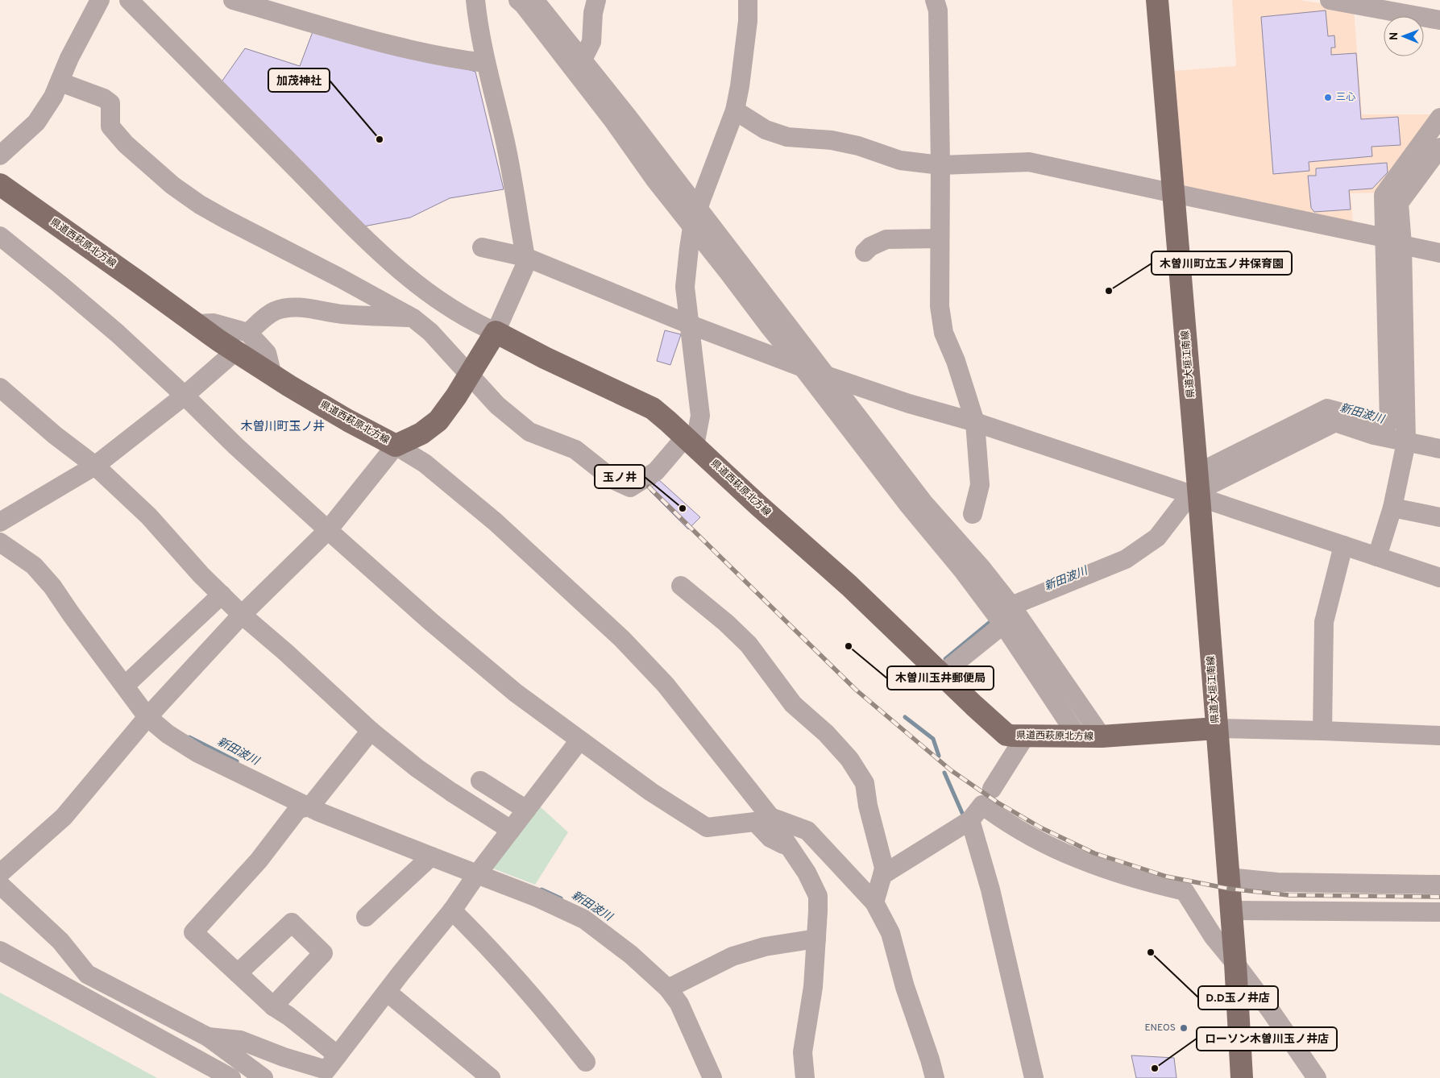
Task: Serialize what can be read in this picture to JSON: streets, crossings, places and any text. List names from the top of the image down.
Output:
{
  "streets": {
    "main road": ["県道西萩原北方線", "県道大垣江南線"]
  },
  "crossings": [
    ["県道西萩原北方線", "県道大垣江南線"]
  ],
  "districts": ["木曽川町玉ノ井"],
  "water": ["新田波川"],
  "places": [
    "三心",
    "加茂神社",
    "木曽川町立玉ノ井保育園",
    "玉ノ井",
    "木曽川玉井郵便局",
    "D.D玉ノ井店",
    "ENEOS",
    "ローソン木曽川玉ノ井店"
  ],
  "north": "left"
}
